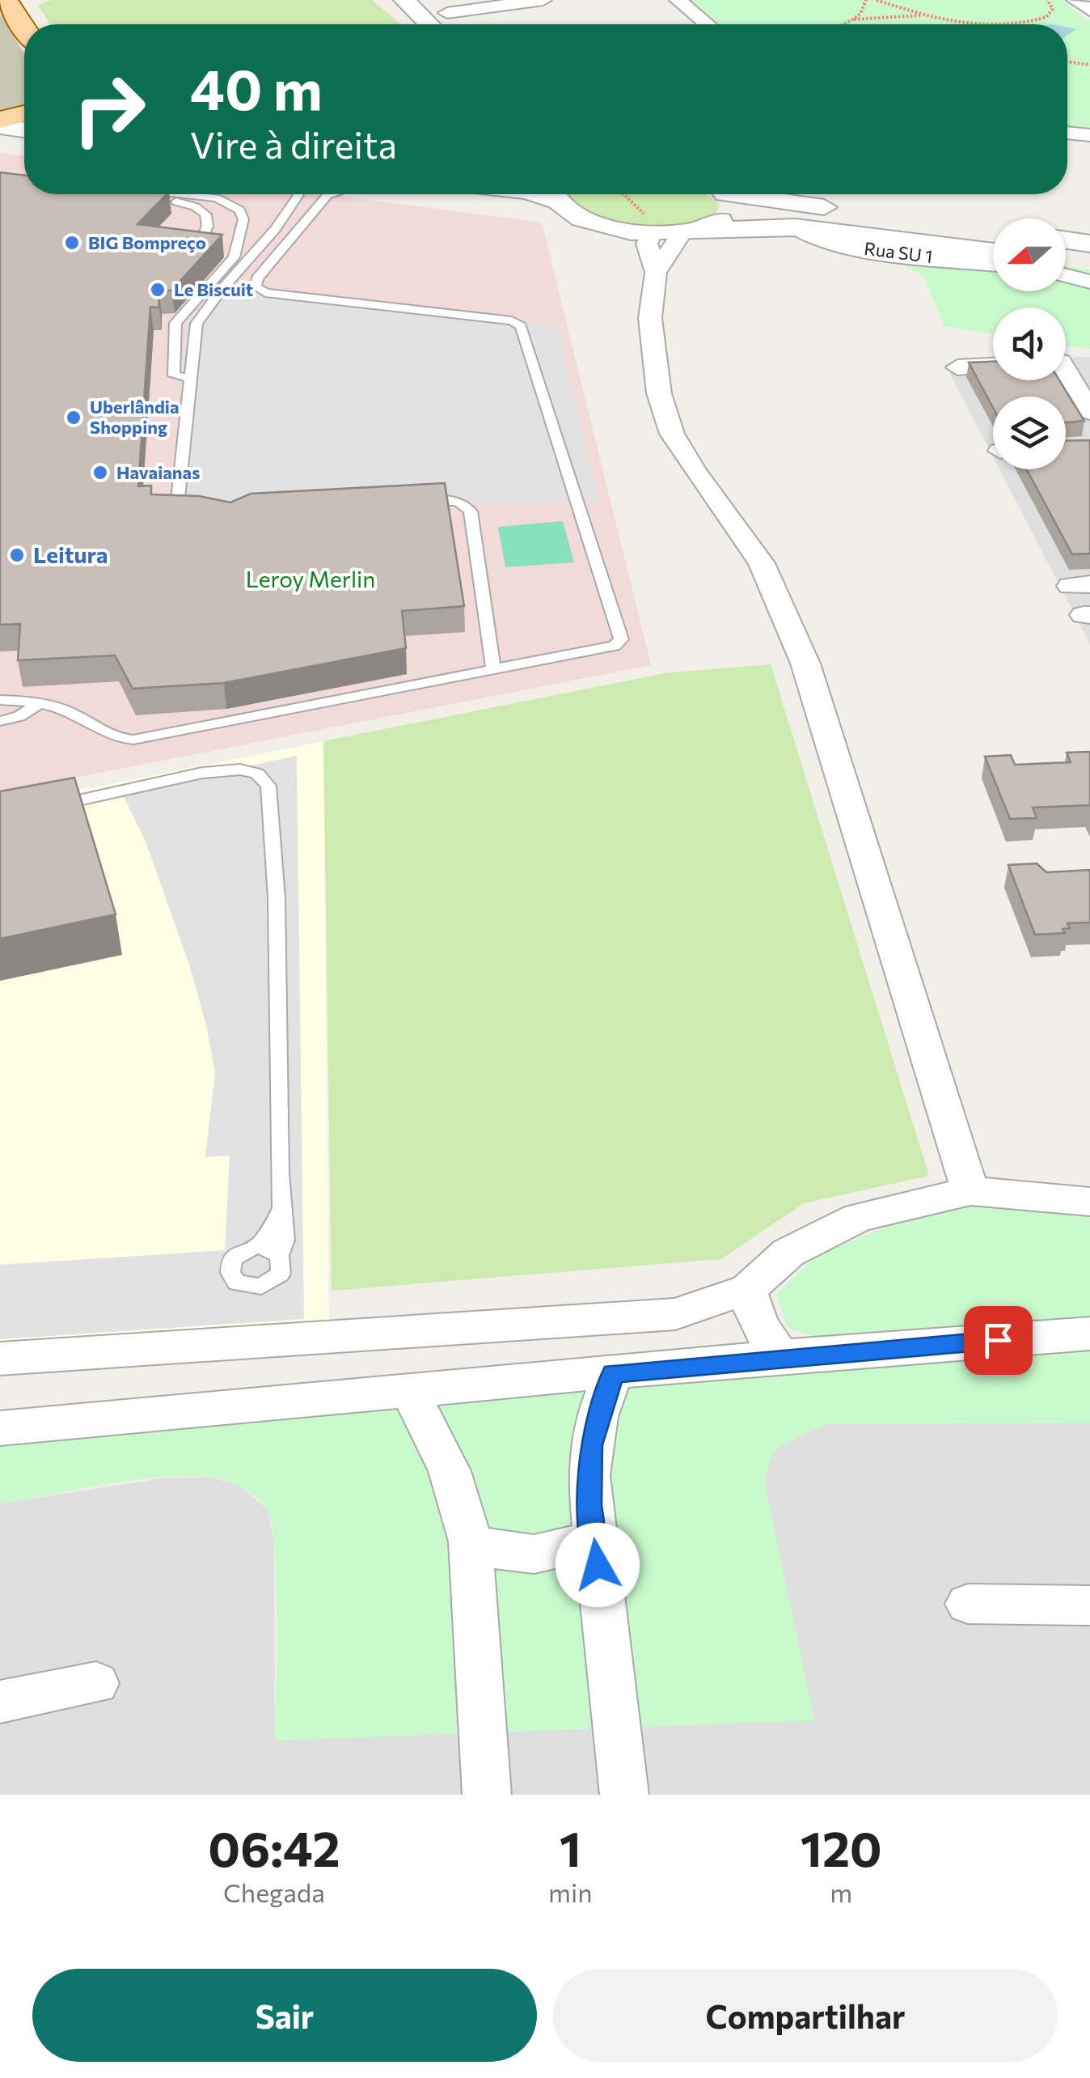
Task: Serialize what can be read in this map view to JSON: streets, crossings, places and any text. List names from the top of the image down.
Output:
{
  "streets": {
    "street": ["Rua SU 1"]
  },
  "parks": ["Leroy Merlin"],
  "places": [
    "BIG Bompreço",
    "Le Biscuit",
    "Uberlândia Shopping",
    "Havaianas",
    "Leitura"
  ],
  "north": "left",
  "page": {
    "turn": ["40 m", "Vire à direita"],
    "eta": [
      "06:42",
      "Chegada",
      "1",
      "min",
      "120",
      "m"
    ],
    "buttons": ["Sair", "Compartilhar"]
  }
}
